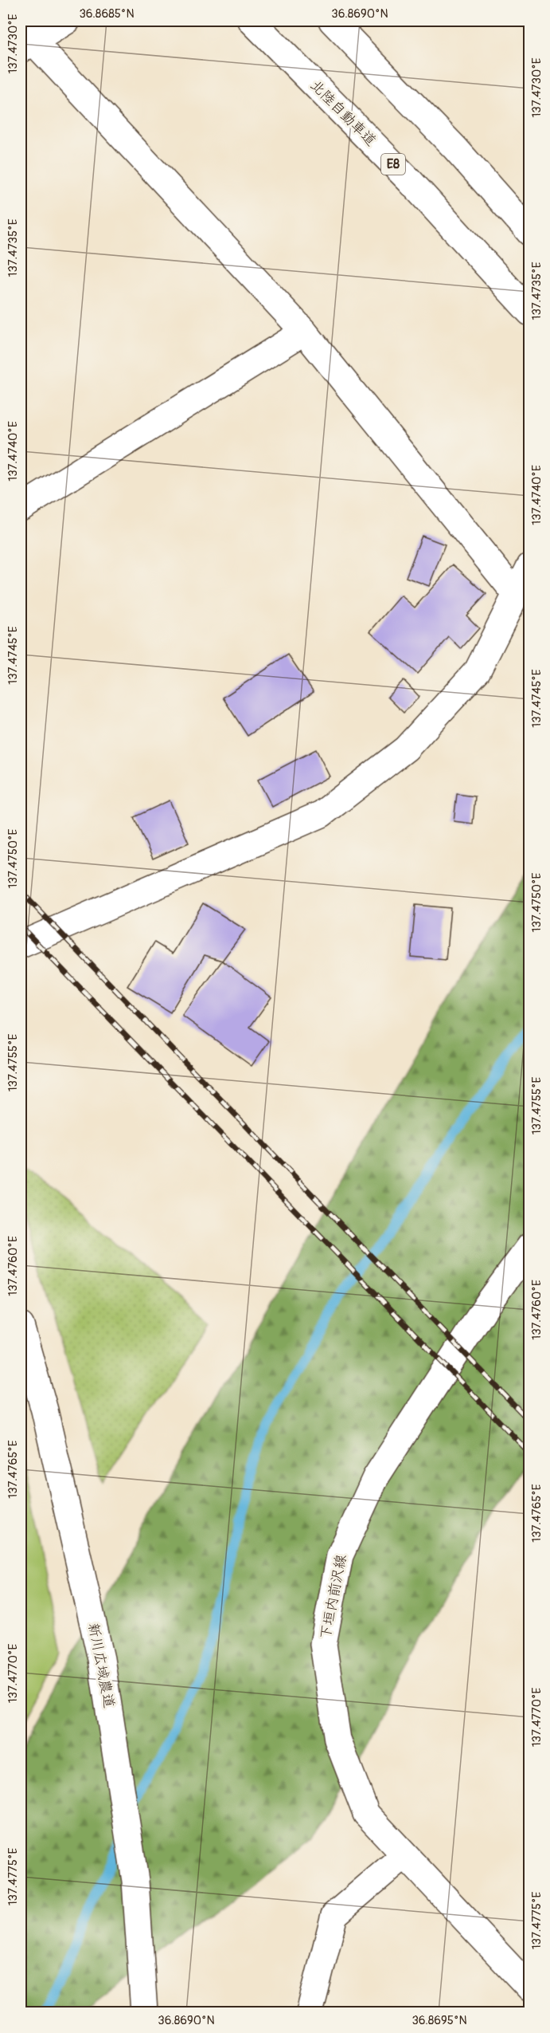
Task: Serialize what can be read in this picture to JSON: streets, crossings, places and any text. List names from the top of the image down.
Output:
{
  "streets": {
    "main road": [
      "北陸自動車道",
      "E8",
      "下垣内前沢線",
      "新川広域農道"
    ]
  },
  "coordinates": [
    "36.8685°N",
    "36.8690°N",
    "137.4730°E",
    "137.4735°E",
    "137.4740°E",
    "137.4745°E",
    "137.4750°E",
    "137.4755°E",
    "137.4760°E",
    "137.4765°E",
    "137.4770°E",
    "137.4775°E",
    "36.8695°N"
  ]
}
